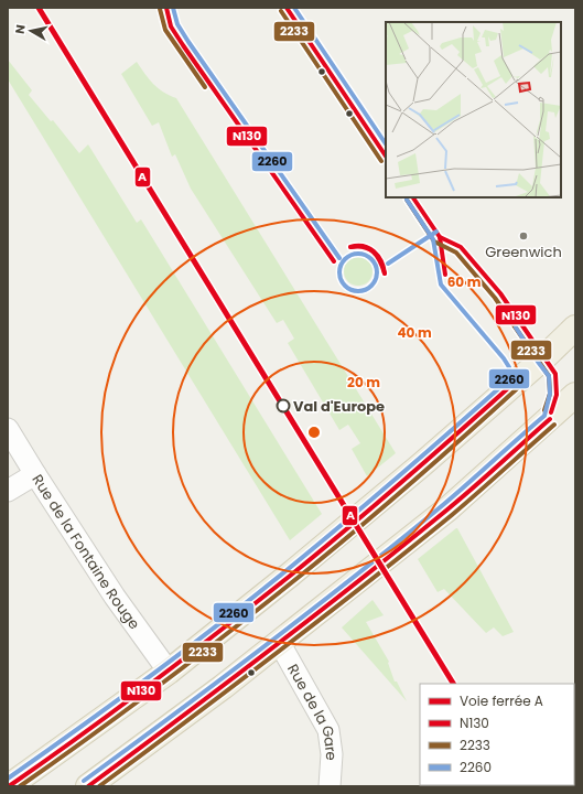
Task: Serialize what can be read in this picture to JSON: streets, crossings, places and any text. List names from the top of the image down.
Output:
{
  "streets": {
    "street": ["Rue de la Fontaine Rouge", "Rue de la Gare"]
  },
  "places": ["Greenwich", "Val d'Europe"],
  "lines": [
    "rail line A",
    "transit line N130",
    "transit line 2260",
    "transit line 2233"
  ],
  "legend": [
    "Voie ferrée A",
    "N130",
    "2233",
    "2260"
  ],
  "north": "left",
  "rings": ["60 m", "40 m", "20 m"]
}
